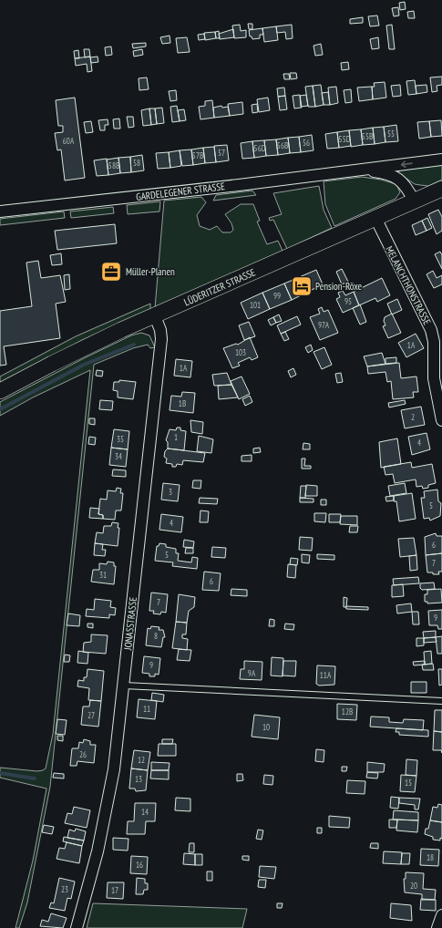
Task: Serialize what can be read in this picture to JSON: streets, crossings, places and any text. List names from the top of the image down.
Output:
{
  "streets": {
    "main road": ["LÜDERITZER STRASSE"],
    "street": ["GARDELEGENER STRASSE", "MELANCHTHONSTRASSE", "JONASSTRASSE"]
  },
  "crossings": [
    ["GARDELEGENER STRASSE", "LÜDERITZER STRASSE"],
    ["MELANCHTHONSTRASSE", "LÜDERITZER STRASSE"],
    ["LÜDERITZER STRASSE", "JONASSTRASSE"]
  ],
  "places": {
    "office": ["Müller-Planen"],
    "hotel": ["Pension-Röxe"]
  },
  "house_numbers": [
    "55",
    "55B",
    "55D",
    "60A",
    "56",
    "56B",
    "56D",
    "57",
    "57B",
    "58",
    "58B",
    "99",
    "95",
    "101",
    "97A",
    "1A",
    "103",
    "1A",
    "1B",
    "2",
    "1",
    "35",
    "4",
    "34",
    "3",
    "5",
    "4",
    "6",
    "5",
    "7",
    "31",
    "6",
    "7",
    "9",
    "8",
    "9",
    "9A",
    "11A",
    "11",
    "12B",
    "27",
    "10",
    "26",
    "12",
    "13",
    "15",
    "14",
    "18",
    "16",
    "20",
    "23",
    "17"
  ]
}
